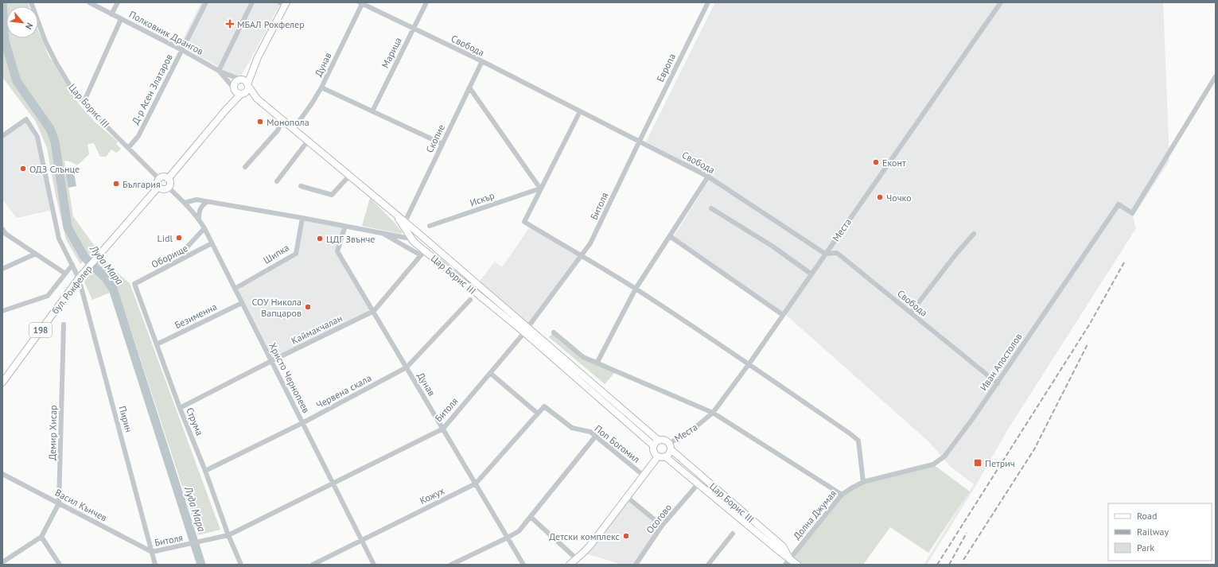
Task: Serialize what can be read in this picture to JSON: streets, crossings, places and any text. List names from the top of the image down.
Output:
{
  "streets": {
    "main road": ["Цар Борис III", "бул. Рокфелер", "198"],
    "street": [
      "Полковник Дрангов",
      "Свобода",
      "Марица",
      "Дунав",
      "Европа",
      "Д-р Асен Златаров",
      "Скопие",
      "Искър",
      "Битоля",
      "Места",
      "Шипка",
      "Оборище",
      "Безименна",
      "Каймакчалан",
      "Иван Апостолов",
      "Христо Чернопеев",
      "Червена скала",
      "Пирин",
      "Струма",
      "Демир Хисар",
      "Поп Богомил",
      "Кожух",
      "Васил Кънчев",
      "Долна Джумая",
      "Осогово"
    ]
  },
  "crossings": [
    ["Полковник Дрангов", "Д-р Асен Златаров"],
    ["Свобода", "Марица"],
    ["Свобода", "Дунав"],
    ["Свобода", "Европа"],
    ["Свобода", "Скопие"],
    ["Свобода", "Битоля"],
    ["Свобода", "Места"],
    ["Свобода", "Иван Апостолов"],
    ["Дунав", "Цар Борис III"],
    ["Дунав", "Битоля"],
    ["Дунав", "Каймакчалан"],
    ["Дунав", "Червена скала"],
    ["Дунав", "Кожух"],
    ["Европа", "Битоля"],
    ["Д-р Асен Златаров", "Цар Борис III"],
    ["Цар Борис III", "Скопие"],
    ["Цар Борис III", "Битоля"],
    ["Цар Борис III", "Места"],
    ["Цар Борис III", "Шипка"],
    ["Цар Борис III", "бул. Рокфелер"],
    ["Цар Борис III", "Каймакчалан"],
    ["Цар Борис III", "Христо Чернопеев"],
    ["Цар Борис III", "Долна Джумая"],
    ["Цар Борис III", "Осогово"],
    ["Битоля", "Христо Чернопеев"],
    ["Битоля", "Пирин"],
    ["Битоля", "Струма"],
    ["Битоля", "Васил Кънчев"],
    ["Шипка", "Христо Чернопеев"],
    ["Оборище", "Христо Чернопеев"],
    ["Оборище", "Струма"],
    ["бул. Рокфелер", "Пирин"],
    ["Безименна", "Христо Чернопеев"],
    ["Безименна", "Струма"],
    ["Каймакчалан", "Христо Чернопеев"],
    ["Каймакчалан", "Струма"],
    ["Иван Апостолов", "Долна Джумая"],
    ["Христо Чернопеев", "Червена скала"],
    ["Христо Чернопеев", "Кожух"],
    ["Червена скала", "Струма"],
    ["Пирин", "Васил Кънчев"],
    ["Демир Хисар", "Васил Кънчев"],
    ["Поп Богомил", "Кожух"]
  ],
  "water": ["Луда Мара"],
  "places": {
    "health": ["МБАЛ Рокфелер"],
    "other": [
      "Монопола",
      "Еконт",
      "ОДЗ Слънце",
      "България",
      "Чочко",
      "Lidl",
      "ЦДГ Звънче",
      "СОУ Никола Вапцаров",
      "Детски комплекс"
    ],
    "transit": ["Петрич"]
  },
  "legend": ["Road", "Railway", "Park"],
  "north": "bottom right"
}
